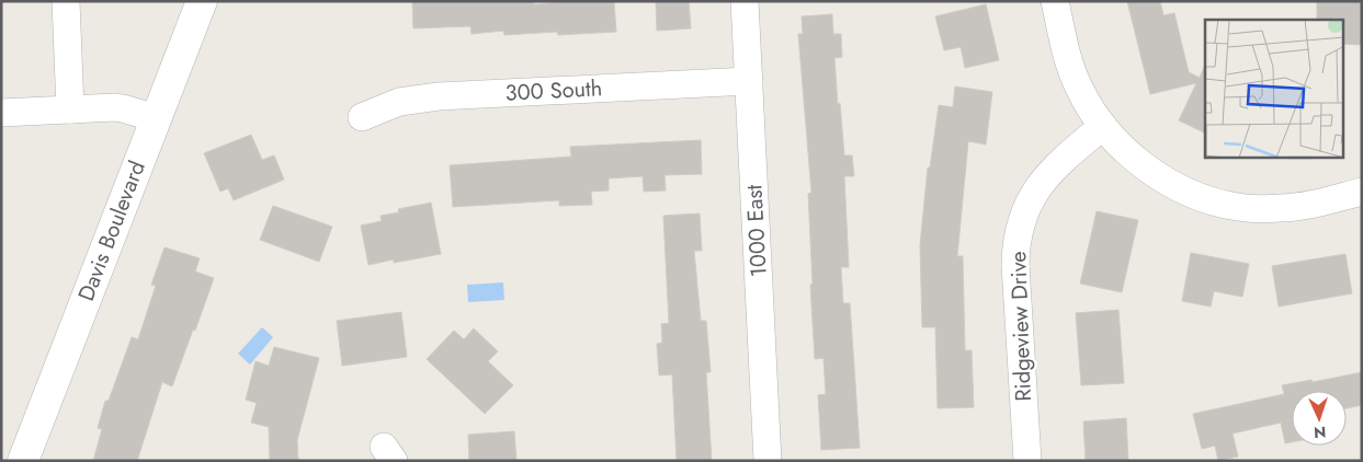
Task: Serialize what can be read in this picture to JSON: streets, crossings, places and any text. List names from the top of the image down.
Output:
{
  "streets": {
    "street": [
      "300 South",
      "Davis Boulevard",
      "1000 East",
      "Ridgeview Drive"
    ]
  },
  "crossings": [
    ["300 South", "1000 East"]
  ],
  "north": "bottom"
}
